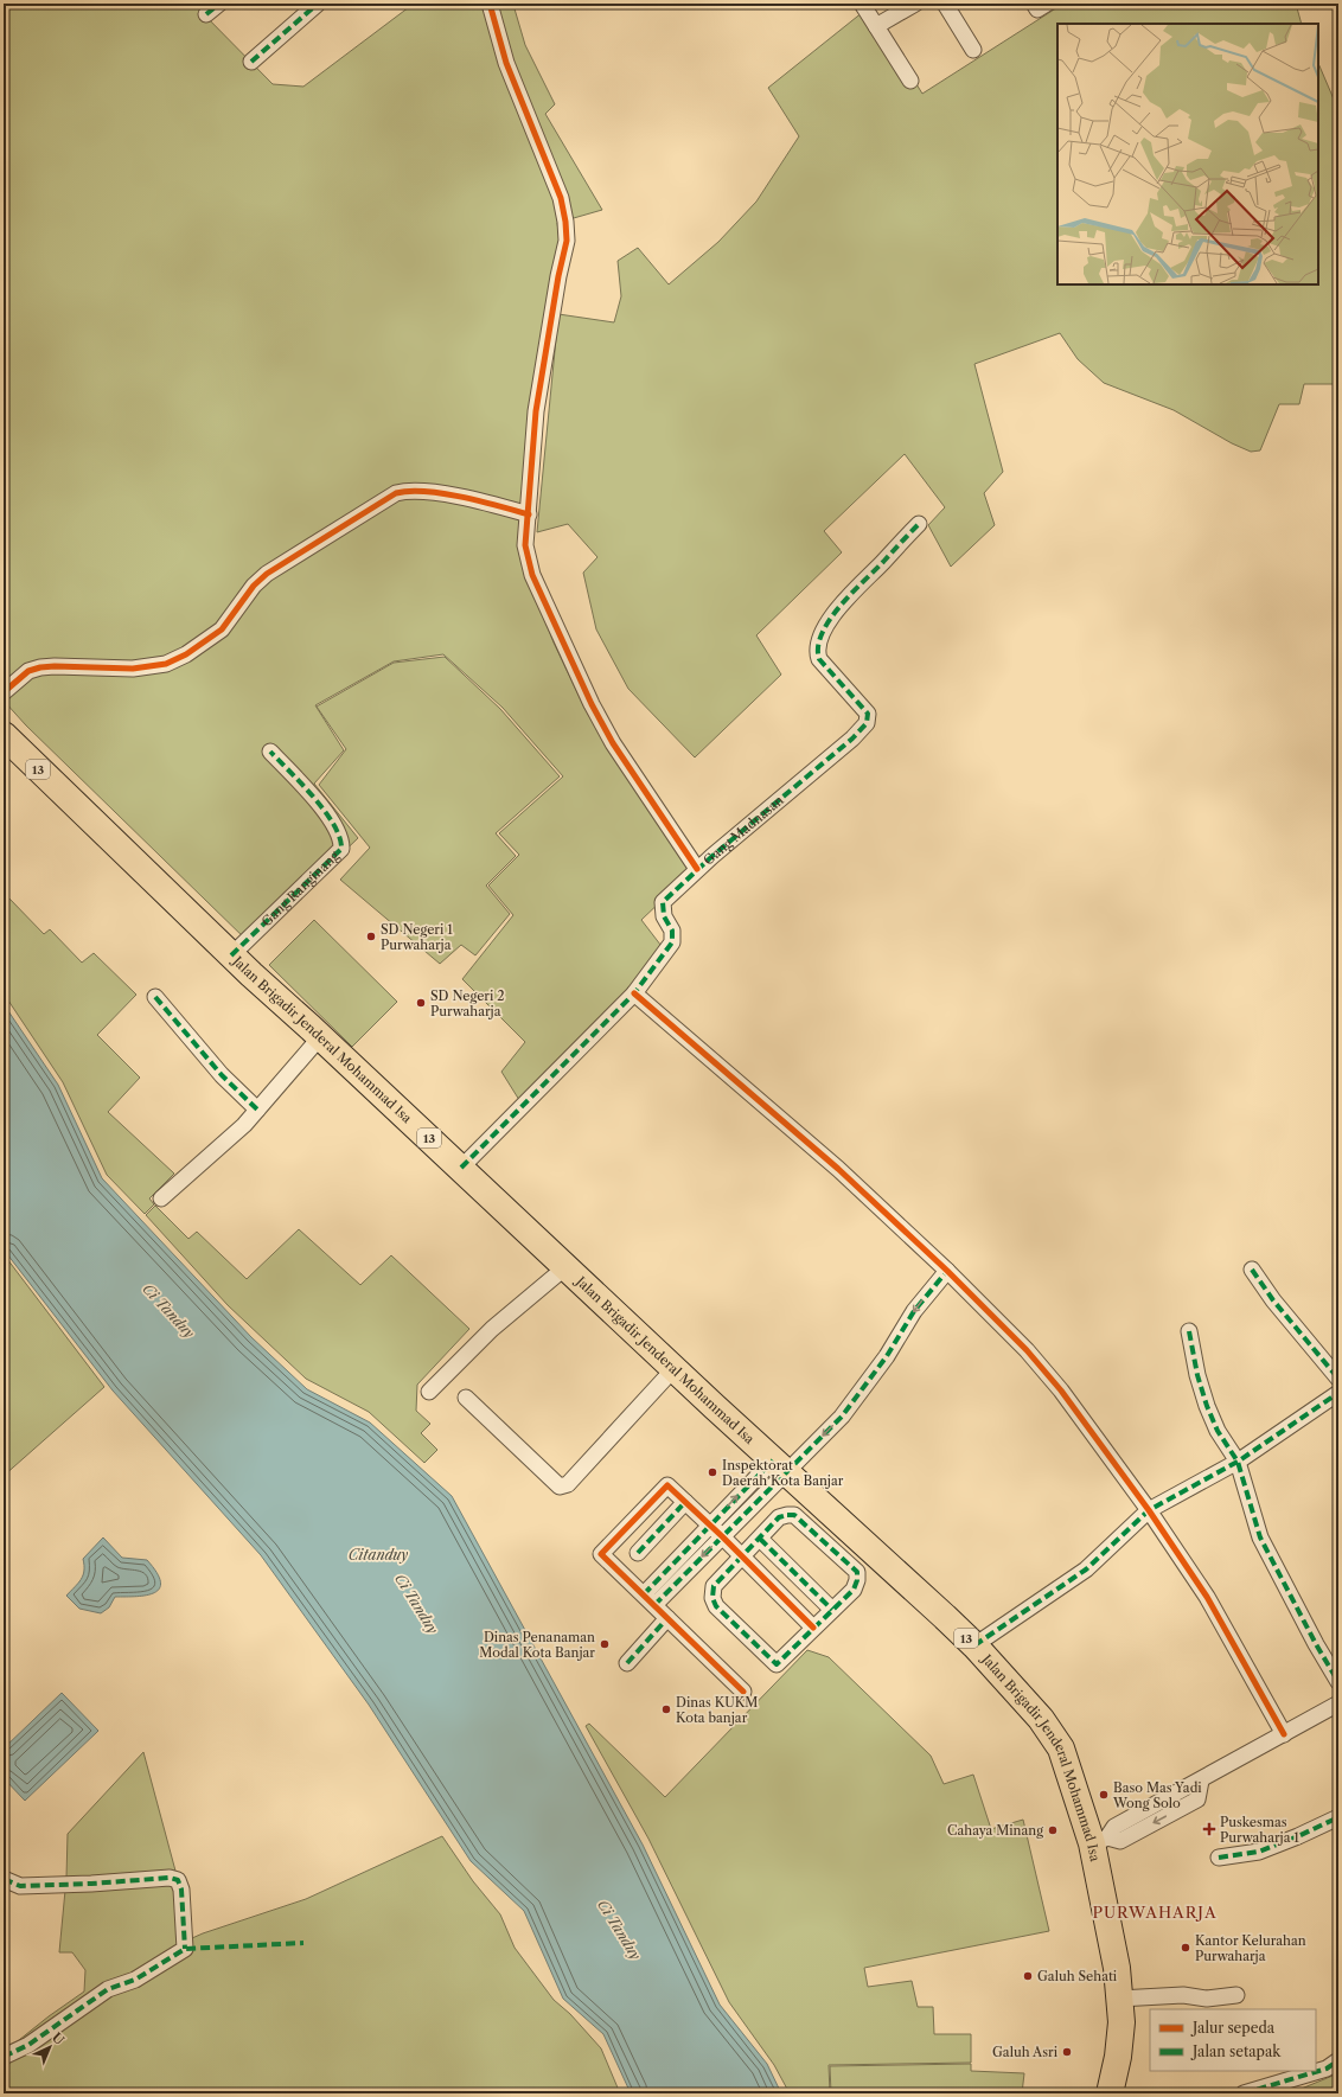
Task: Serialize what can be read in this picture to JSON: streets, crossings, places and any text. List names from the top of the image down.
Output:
{
  "streets": {
    "highway": ["13", "Jalan Brigadir Jenderal Mohammad Isa"],
    "street": ["Gang Madnasan", "Gang Ranginang"]
  },
  "crossings": [
    ["Gang Madnasan", "Jalan Brigadir Jenderal Mohammad Isa"],
    ["Gang Ranginang", "Jalan Brigadir Jenderal Mohammad Isa"]
  ],
  "districts": ["PURWAHARJA"],
  "water": ["Ci Tanduy", "Citanduy"],
  "places": {
    "other": [
      "SD Negeri 1 Purwaharja",
      "SD Negeri 2 Purwaharja",
      "Inspektorat Daerah Kota Banjar",
      "Dinas Penanaman Modal Kota Banjar",
      "Dinas KUKM Kota banjar",
      "Baso Mas Yadi Wong Solo",
      "Cahaya Minang",
      "Kantor Kelurahan Purwaharja",
      "Galuh Sehati",
      "Galuh Asri"
    ],
    "health": ["Puskesmas Purwaharja 1"]
  },
  "legend": ["Jalur sepeda", "Jalan setapak"],
  "north": "top right"
}
